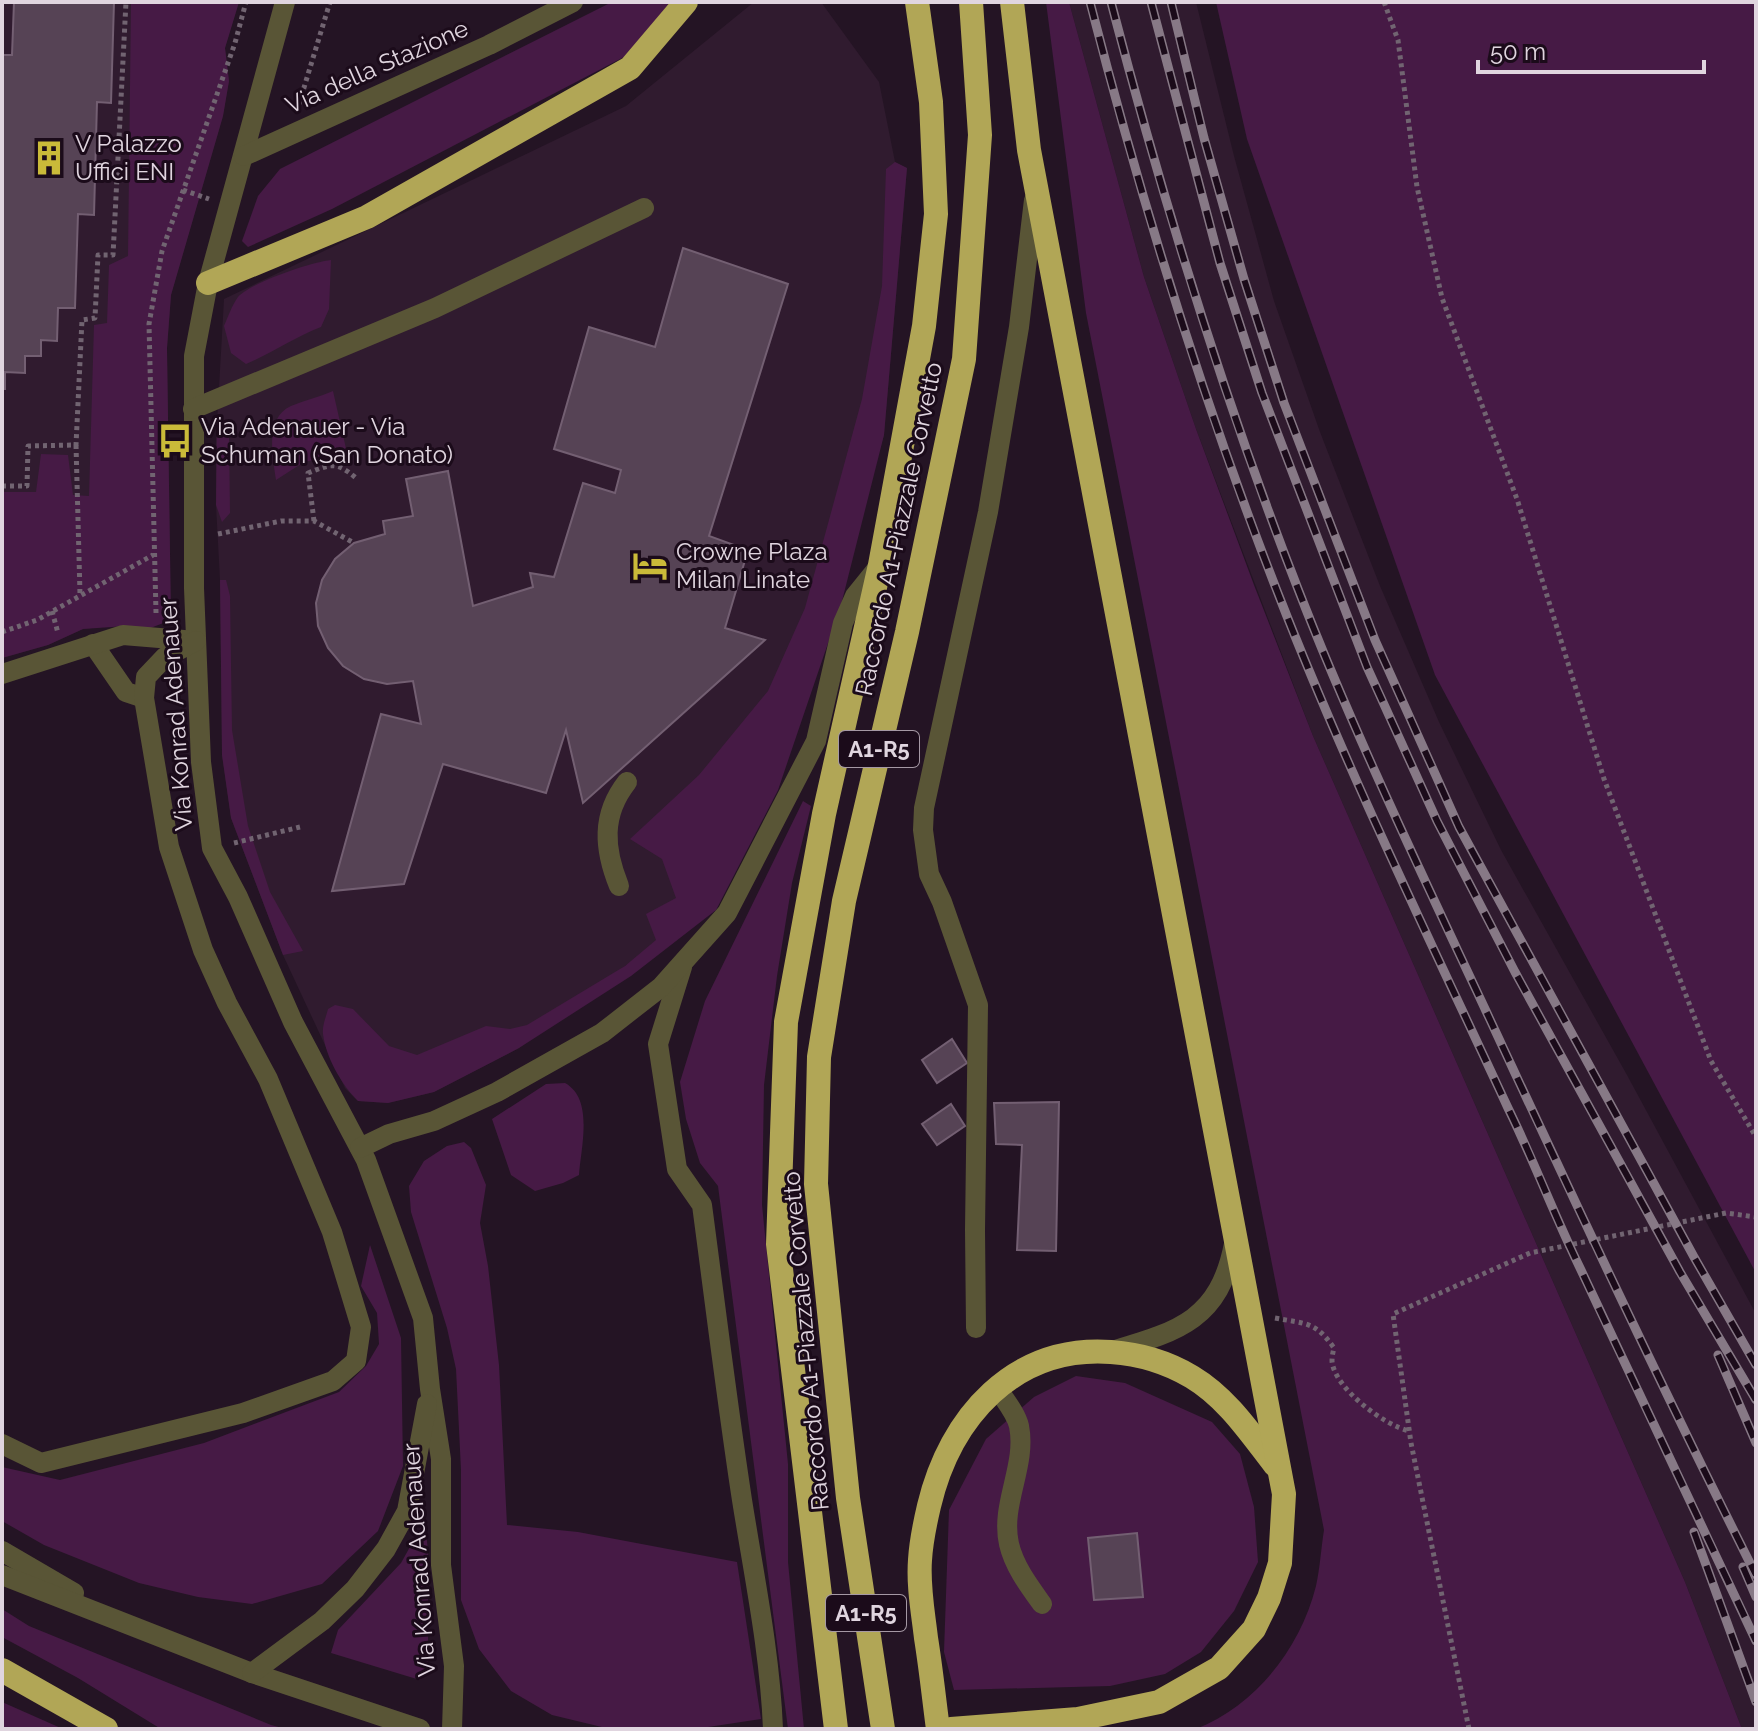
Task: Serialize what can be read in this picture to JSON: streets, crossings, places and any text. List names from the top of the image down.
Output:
{
  "streets": {
    "highway": ["Raccordo A1-Piazzale Corvetto", "A1-R5"],
    "street": ["Via della Stazione", "Via Konrad Adenauer"]
  },
  "crossings": [
    ["Via della Stazione", "Via Konrad Adenauer"]
  ],
  "places": {
    "building": ["V Palazzo Uffici ENI"],
    "bus stop": ["Via Adenauer - Via Schuman (San Donato)"],
    "hotel": ["Crowne Plaza Milan Linate"]
  },
  "scale_bar": "50 m"
}
